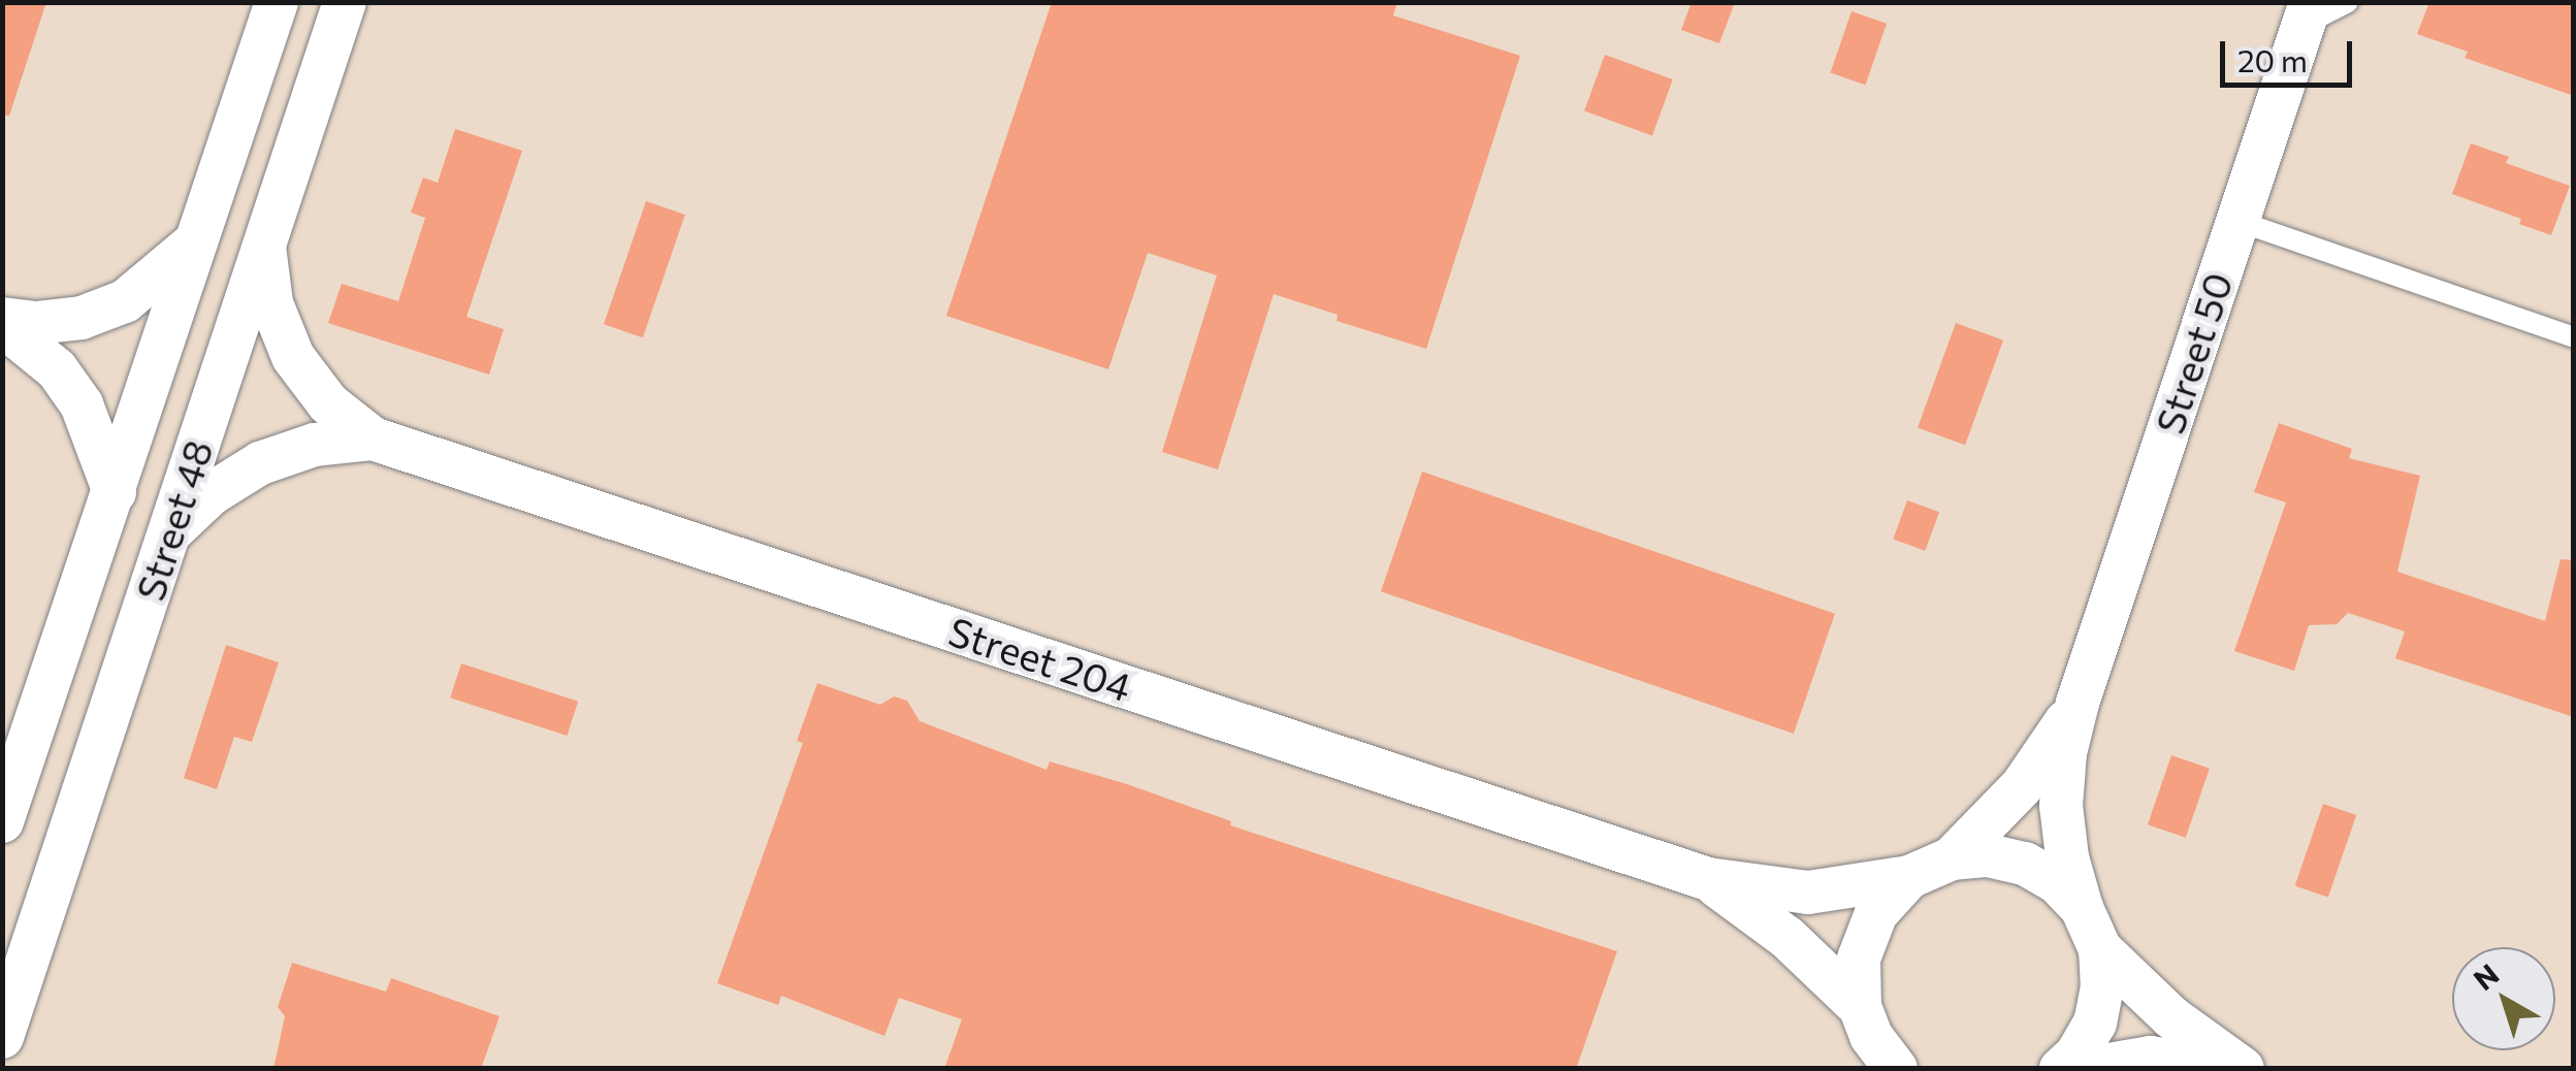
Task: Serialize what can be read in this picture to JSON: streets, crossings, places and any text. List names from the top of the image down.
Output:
{
  "streets": {
    "street": ["Street 50", "Street 48", "Street 204"]
  },
  "crossings": [
    ["Street 48", "Street 204"]
  ],
  "scale_bar": "20 m",
  "north": "top left"
}
